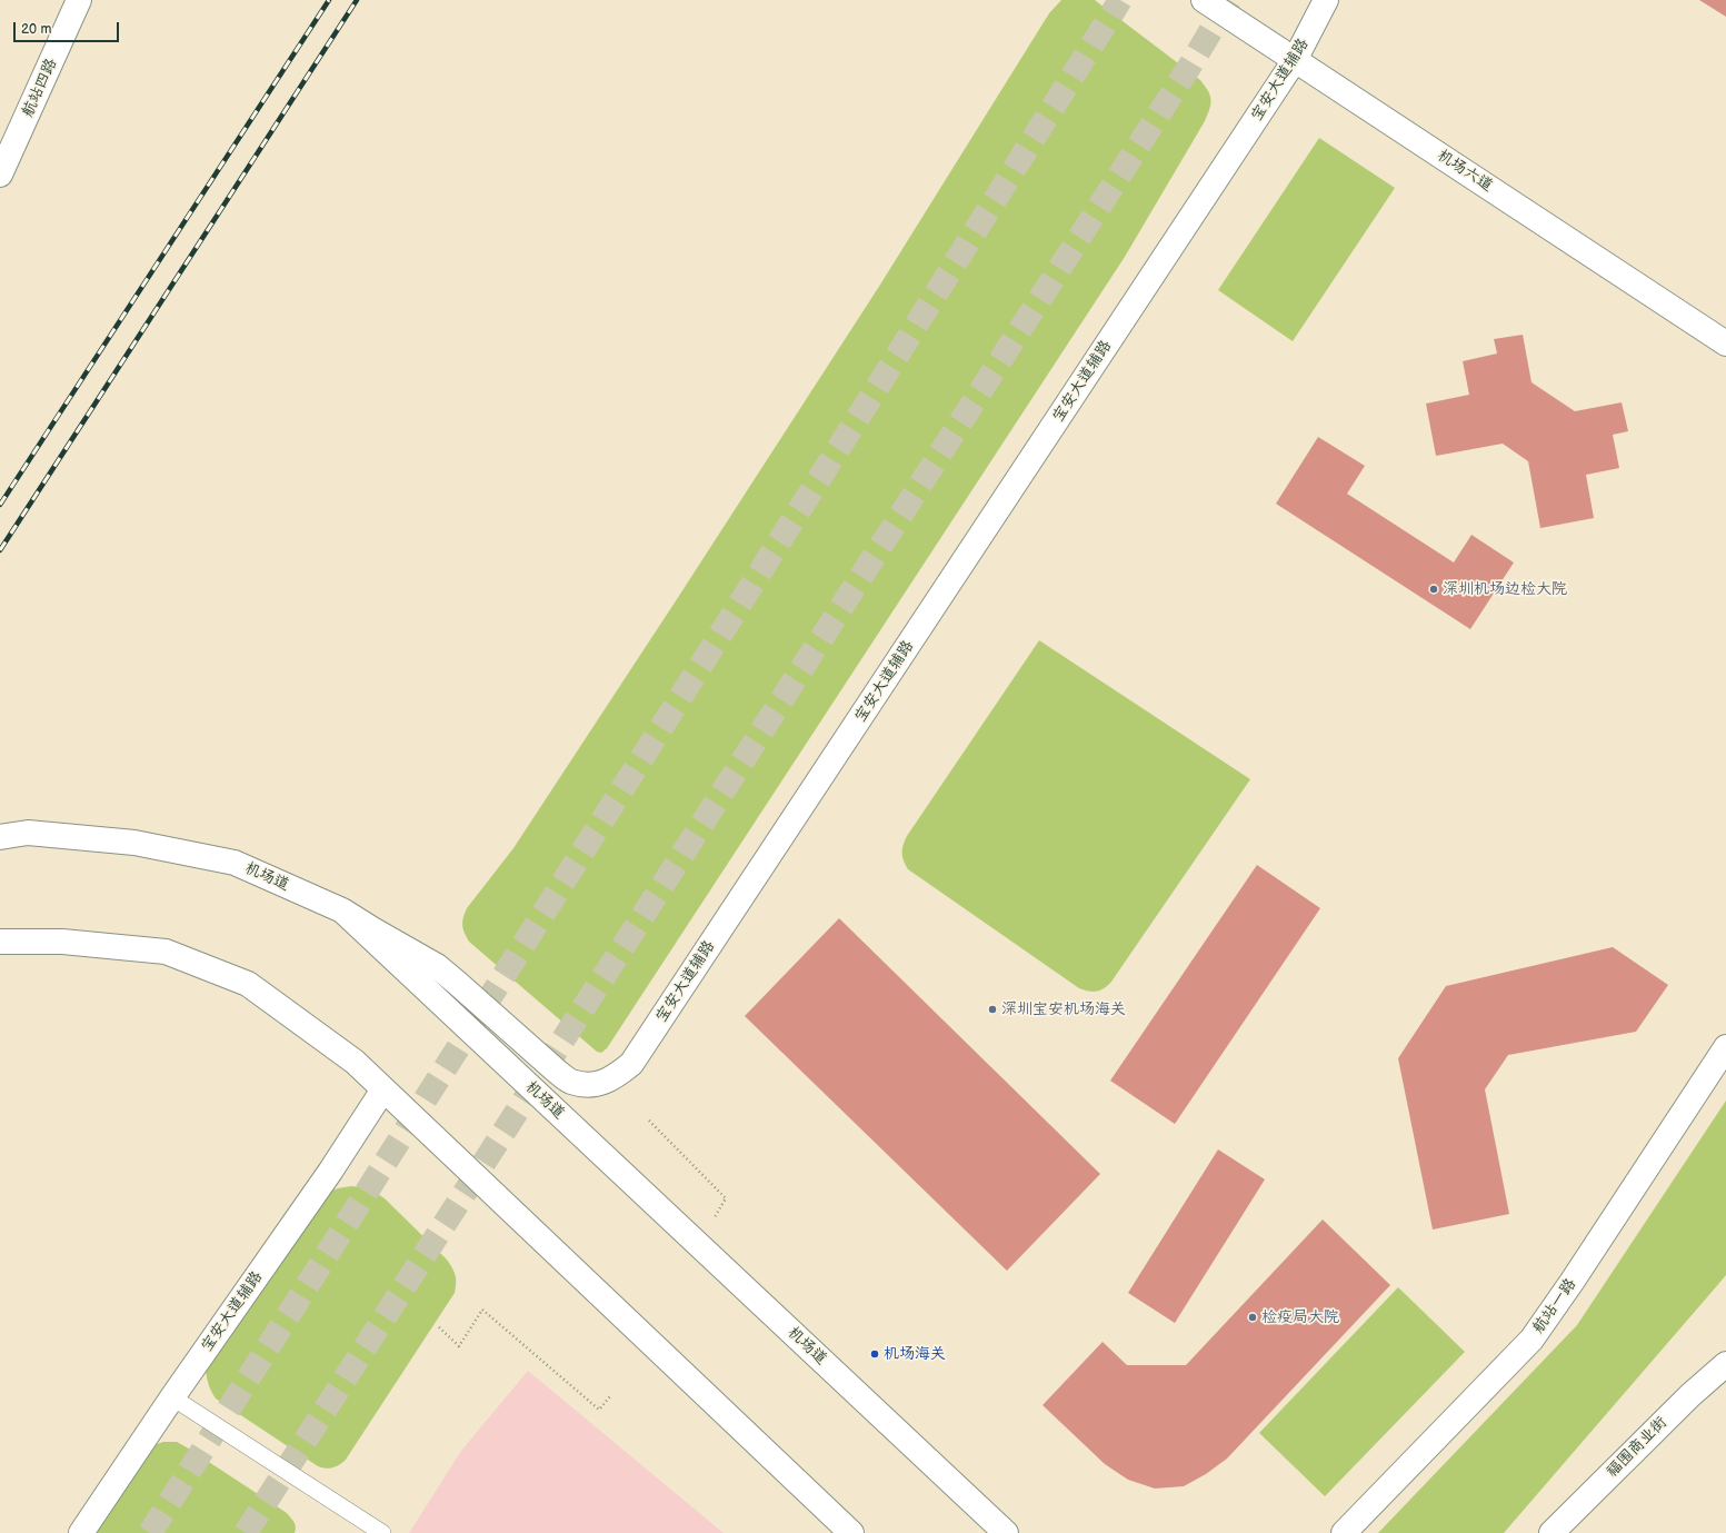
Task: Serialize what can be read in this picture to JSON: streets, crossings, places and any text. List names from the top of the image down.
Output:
{
  "streets": {
    "main road": [
      "宝安大道辅路",
      "航站四路",
      "机场六道",
      "机场道",
      "航站一路",
      "福围商业街"
    ]
  },
  "crossings": [
    ["宝安大道辅路", "机场六道"],
    ["宝安大道辅路", "机场道"]
  ],
  "places": [
    "深圳机场边检大院",
    "深圳宝安机场海关",
    "检疫局大院",
    "机场海关"
  ],
  "scale_bar": "20 m"
}
